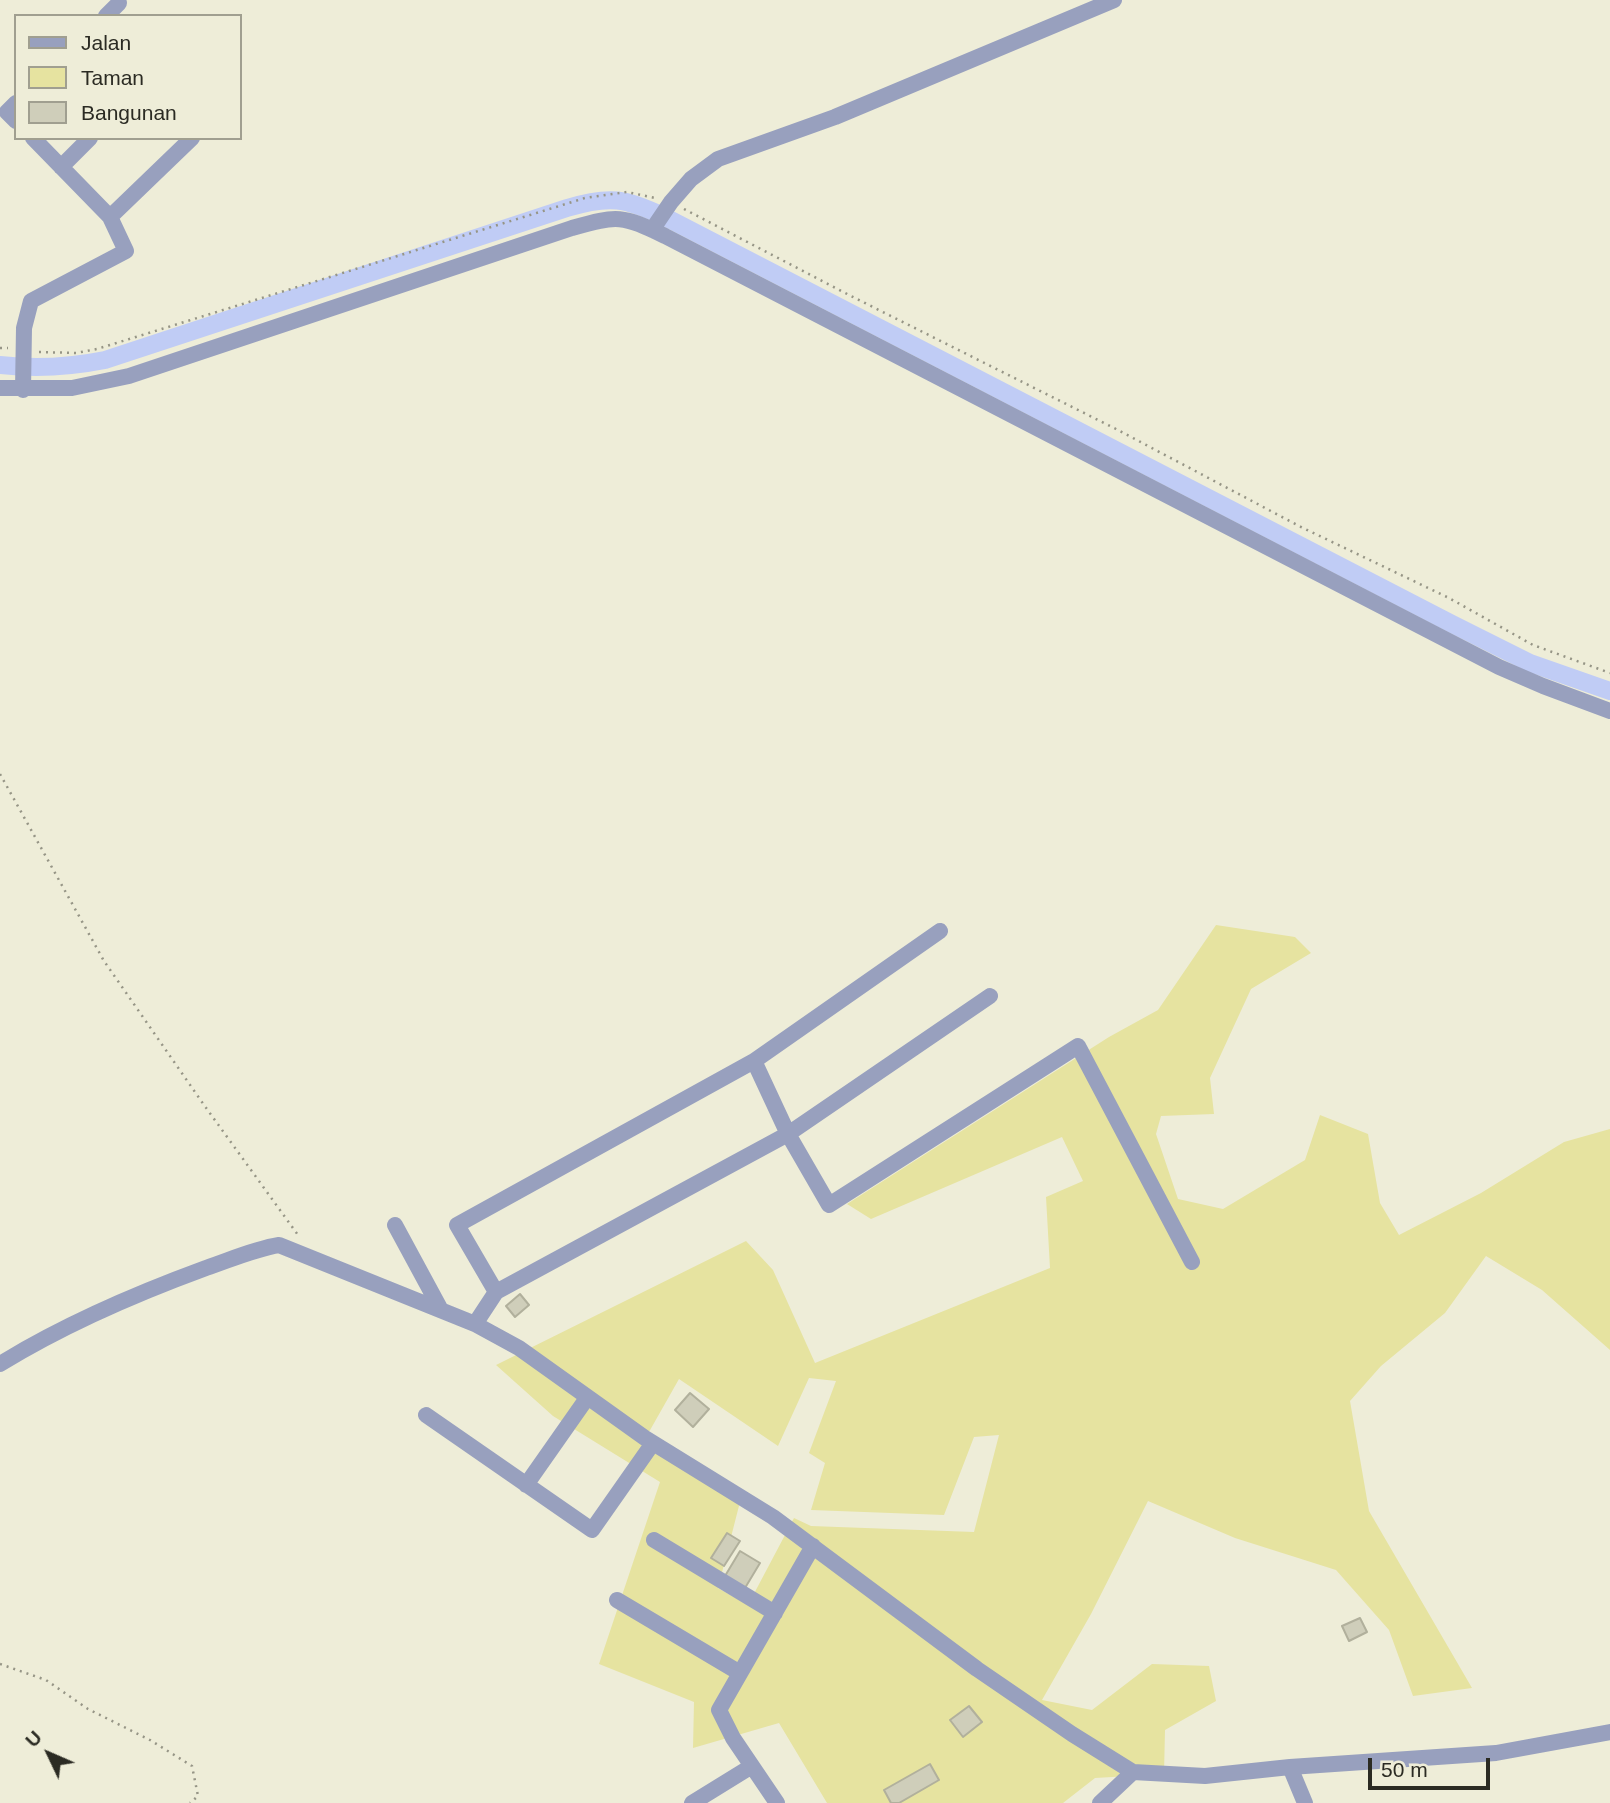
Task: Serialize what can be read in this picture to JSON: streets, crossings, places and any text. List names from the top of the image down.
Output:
{
  "legend": ["Jalan", "Taman", "Bangunan"],
  "scale_bar": "50 m",
  "north": "top left"
}
